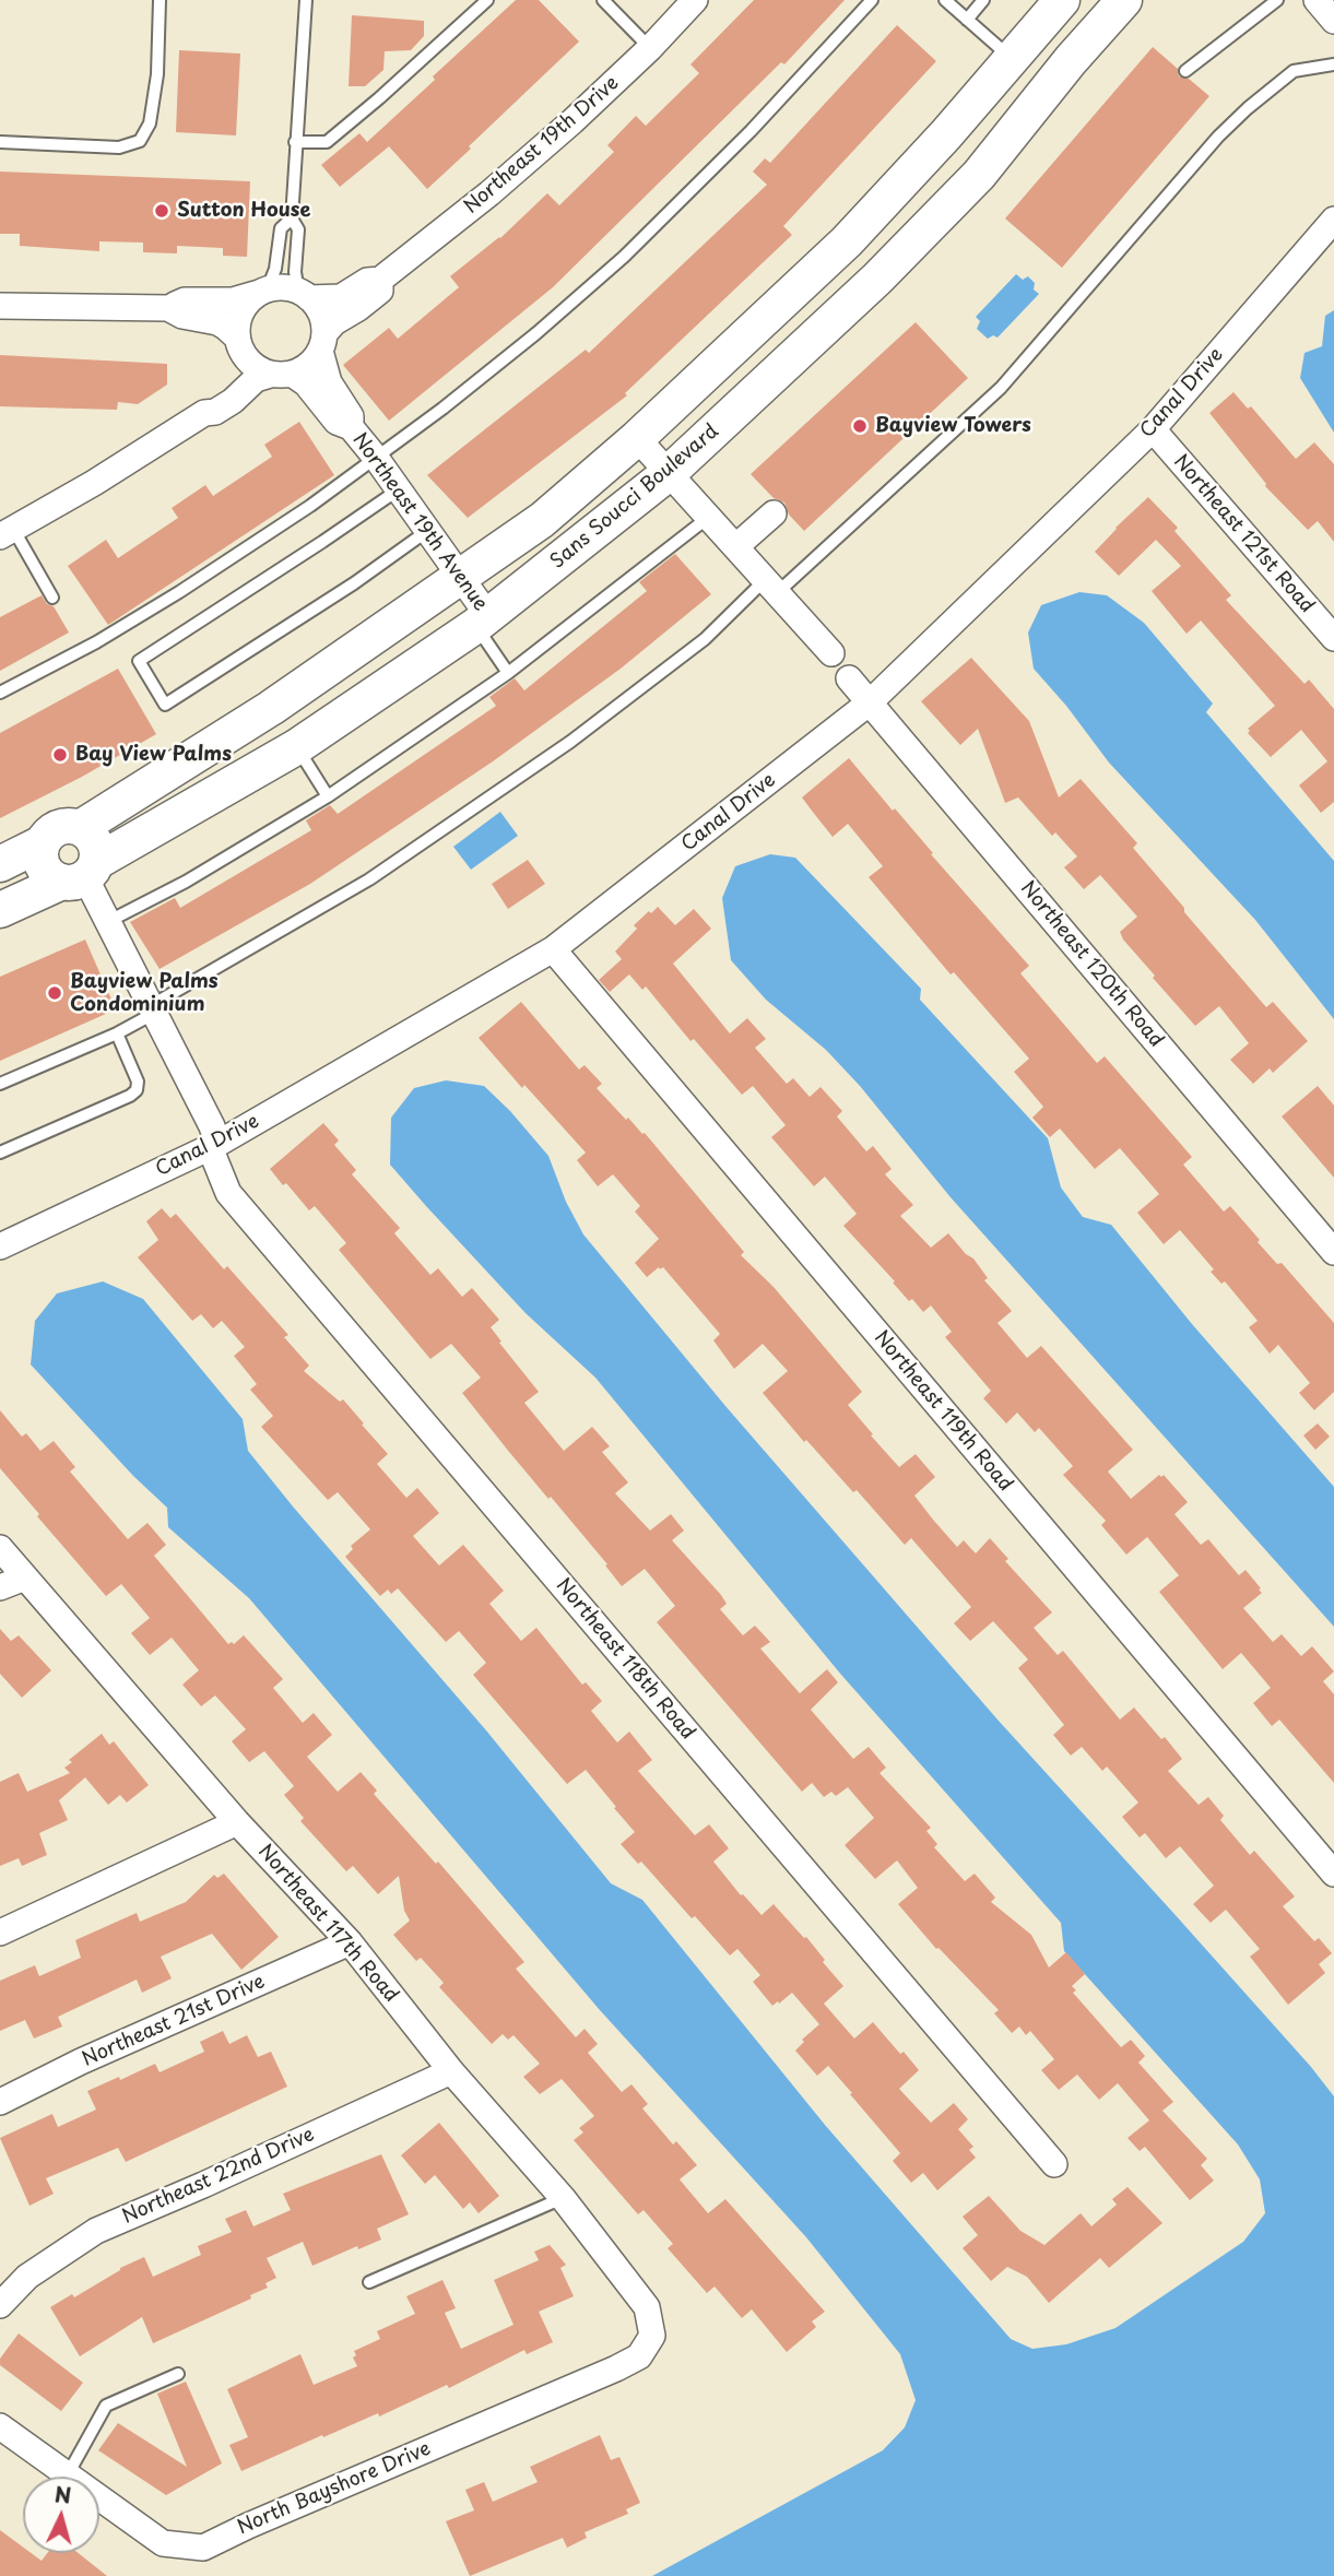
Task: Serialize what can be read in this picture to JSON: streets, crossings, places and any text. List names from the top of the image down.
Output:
{
  "streets": {
    "street": [
      "Northeast 19th Drive",
      "Canal Drive",
      "Sans Soucci Boulevard",
      "Northeast 19th Avenue",
      "Northeast 121st Road",
      "Northeast 120th Road",
      "Northeast 119th Road",
      "Northeast 118th Road",
      "Northeast 117th Road",
      "Northeast 21st Drive",
      "Northeast 22nd Drive",
      "North Bayshore Drive"
    ]
  },
  "crossings": [
    ["Northeast 19th Drive", "Northeast 19th Avenue"],
    ["Canal Drive", "Northeast 121st Road"],
    ["Canal Drive", "Northeast 120th Road"],
    ["Canal Drive", "Northeast 119th Road"],
    ["Canal Drive", "Northeast 118th Road"],
    ["Sans Soucci Boulevard", "Northeast 19th Avenue"],
    ["Sans Soucci Boulevard", "Northeast 118th Road"],
    ["Northeast 117th Road", "Northeast 21st Drive"],
    ["Northeast 117th Road", "Northeast 22nd Drive"],
    ["Northeast 117th Road", "North Bayshore Drive"]
  ],
  "places": [
    "Sutton House",
    "Bayview Towers",
    "Bay View Palms",
    "Bayview Palms Condominium"
  ],
  "north": "top"
}
